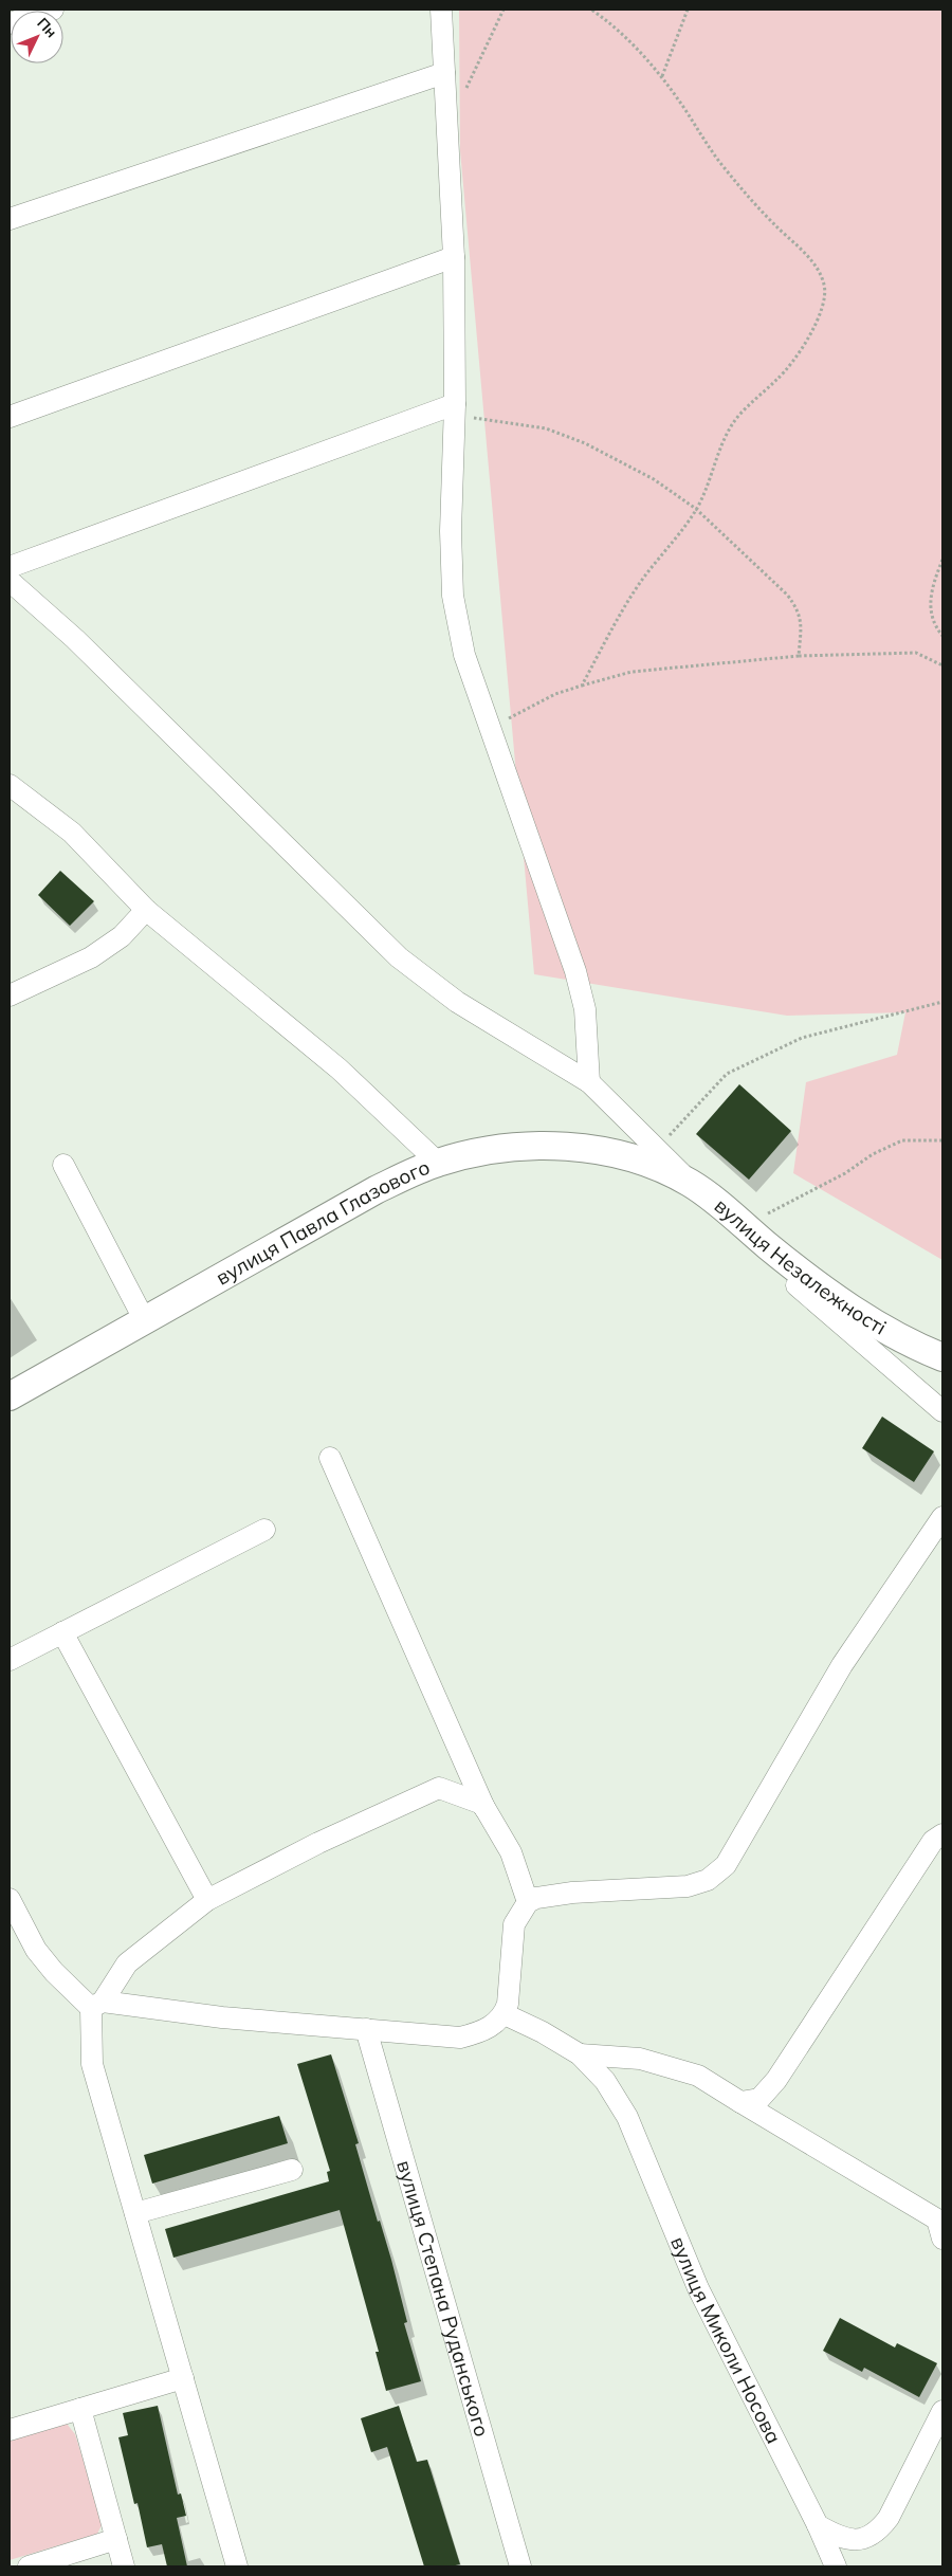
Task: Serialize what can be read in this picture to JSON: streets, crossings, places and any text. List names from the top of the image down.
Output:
{
  "streets": {
    "main road": ["вулиця Павла Глазового", "вулиця Незалежності"],
    "street": ["вулиця Степана Руданського", "вулиця Миколи Носова"]
  },
  "crossings": [
    ["вулиця Павла Глазового", "вулиця Незалежності"]
  ],
  "north": "top right"
}
